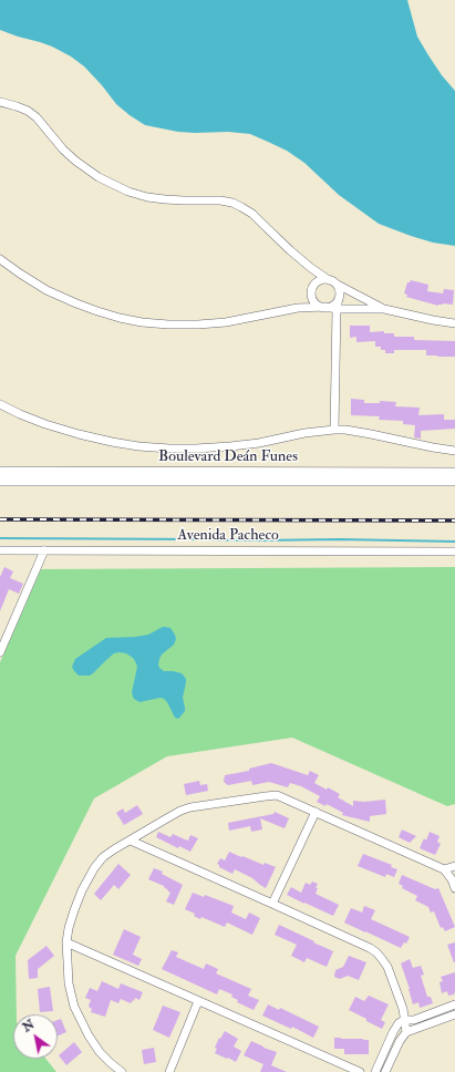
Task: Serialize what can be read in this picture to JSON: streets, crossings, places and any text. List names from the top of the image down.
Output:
{
  "streets": {
    "main road": ["Boulevard Deán Funes"],
    "street": ["Avenida Pacheco"]
  },
  "north": "top left"
}
